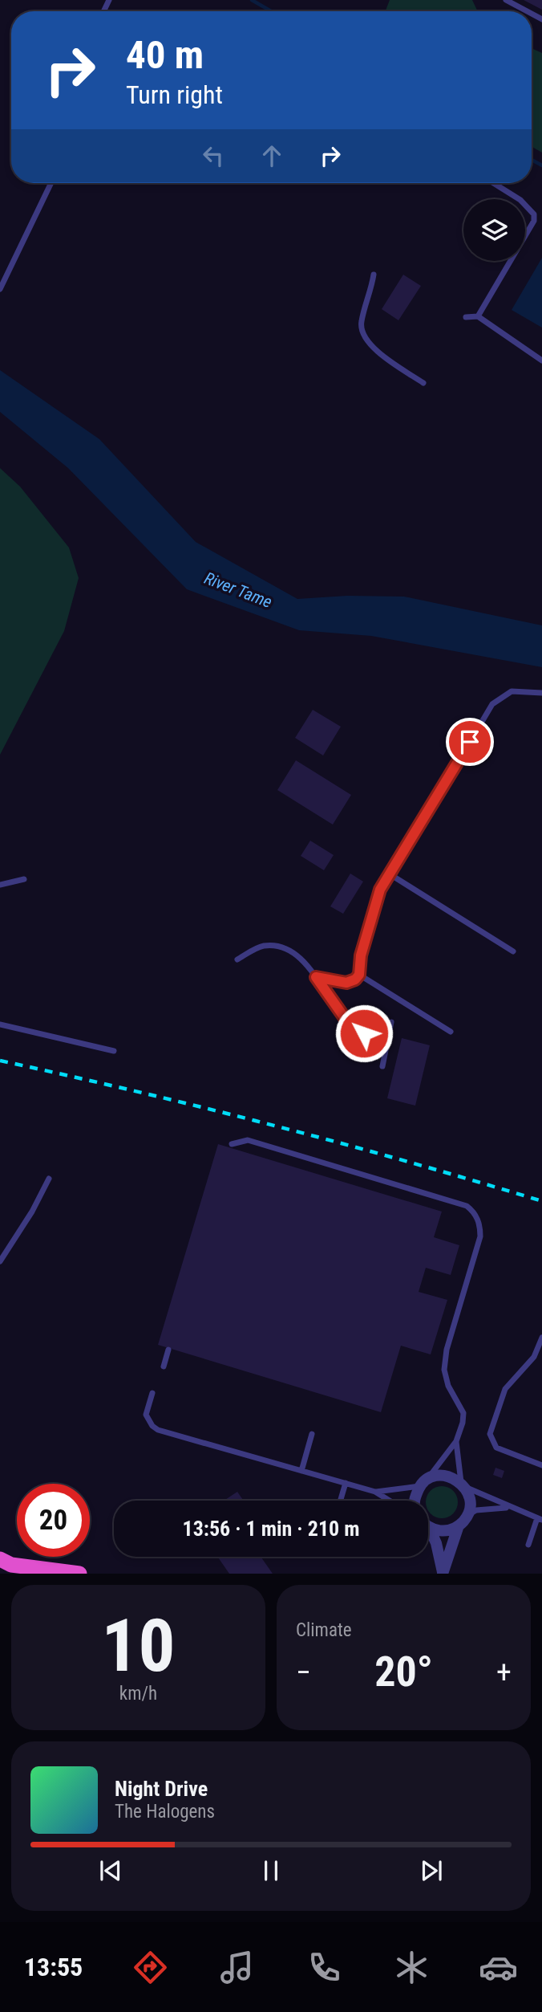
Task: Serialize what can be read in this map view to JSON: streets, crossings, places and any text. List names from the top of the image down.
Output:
{
  "water": ["River Tame"],
  "page": {
    "turn": ["40 m", "Turn right"],
    "limit": "20",
    "trip": "13:56 · 1 min · 210 m",
    "tile": [
      ["10", "km/h"],
      "Climate"
    ],
    "heat": ["−", "20°", "+"],
    "song": ["Night Drive", "The Halogens"],
    "tabs": "13:55"
  }
}
